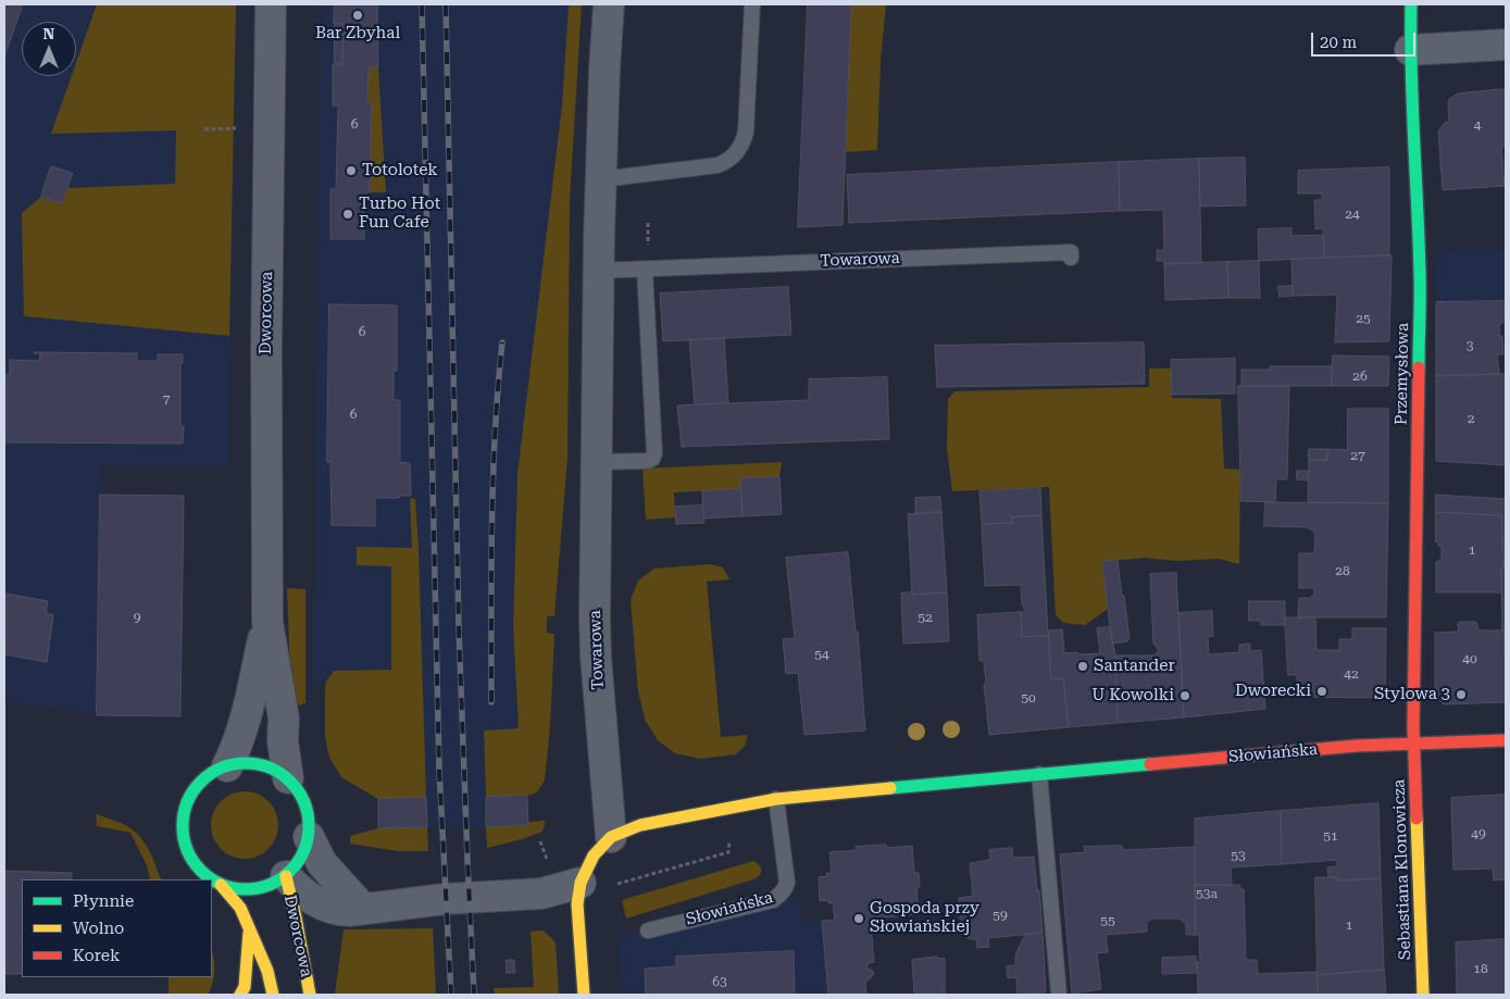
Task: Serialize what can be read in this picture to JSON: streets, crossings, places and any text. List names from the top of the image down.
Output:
{
  "streets": {
    "street": [
      "Towarowa",
      "Dworcowa",
      "Przemysłowa",
      "Słowiańska",
      "Sebastiana Klonowicza"
    ]
  },
  "crossings": [
    ["Towarowa", "Słowiańska"],
    ["Przemysłowa", "Słowiańska"],
    ["Przemysłowa", "Sebastiana Klonowicza"],
    ["Słowiańska", "Sebastiana Klonowicza"]
  ],
  "places": [
    "Bar Zbyhal",
    "Totolotek",
    "Turbo Hot Fun Cafe",
    "Santander",
    "Dworecki",
    "Stylowa 3",
    "U Kowolki",
    "Gospoda przy Słowiańskiej"
  ],
  "house_numbers": [
    "6",
    "4",
    "24",
    "25",
    "6",
    "3",
    "26",
    "7",
    "6",
    "2",
    "27",
    "1",
    "28",
    "9",
    "52",
    "54",
    "40",
    "42",
    "50",
    "49",
    "51",
    "53",
    "53a",
    "59",
    "55",
    "1",
    "18",
    "63"
  ],
  "legend": ["Płynnie", "Wolno", "Korek"],
  "scale_bar": "20 m",
  "north": "top"
}
